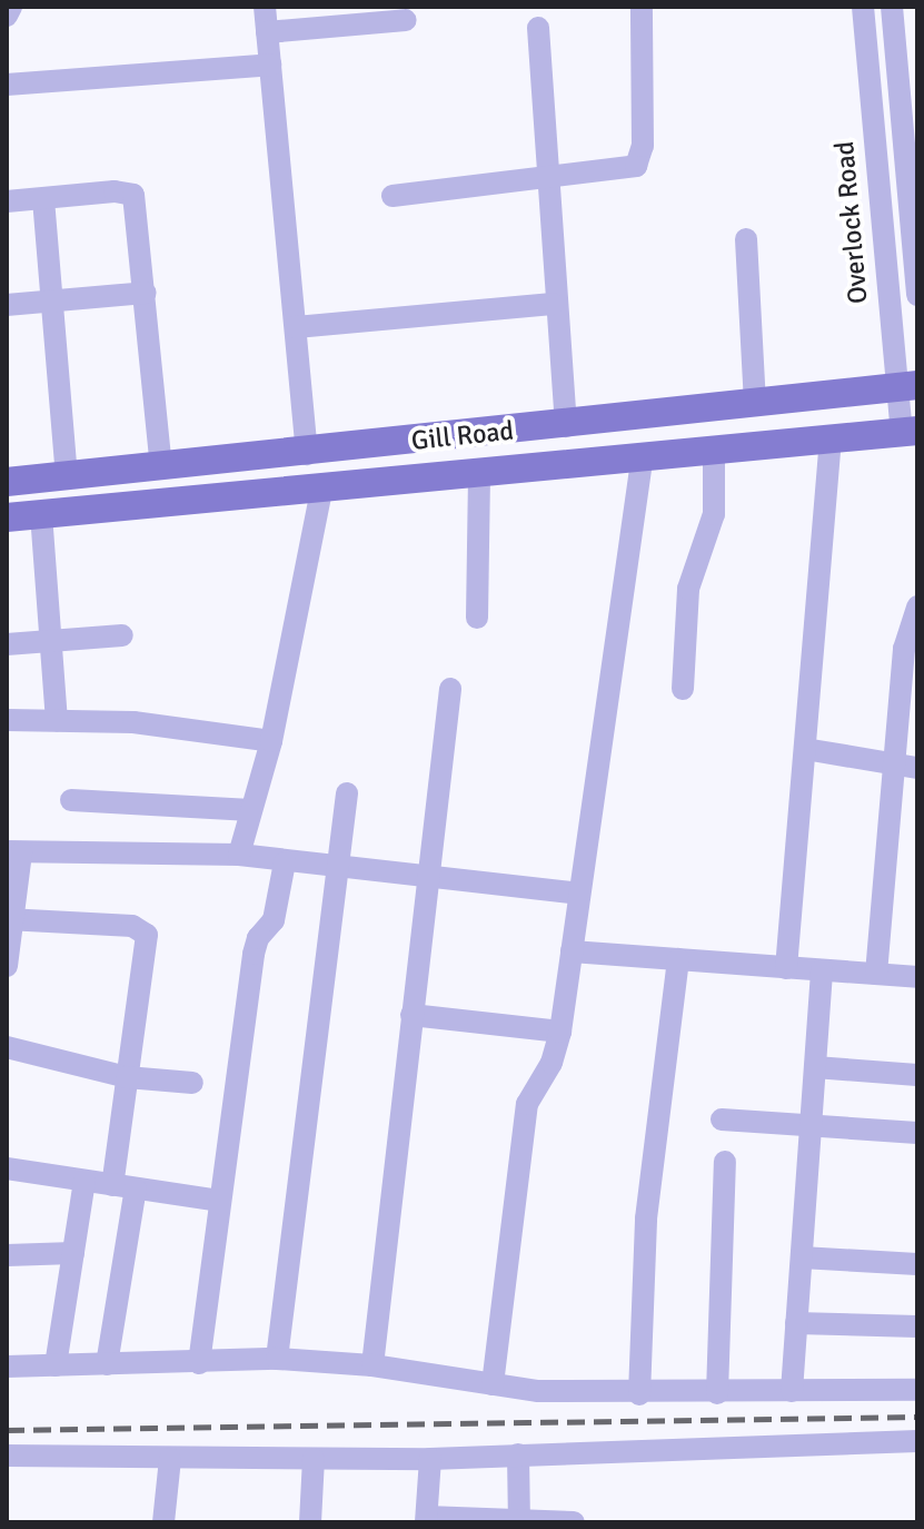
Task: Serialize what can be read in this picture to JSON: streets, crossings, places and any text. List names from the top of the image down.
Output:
{
  "streets": {
    "main road": ["Gill Road"],
    "street": ["Overlock Road"]
  },
  "crossings": [
    ["Overlock Road", "Gill Road"]
  ]
}
